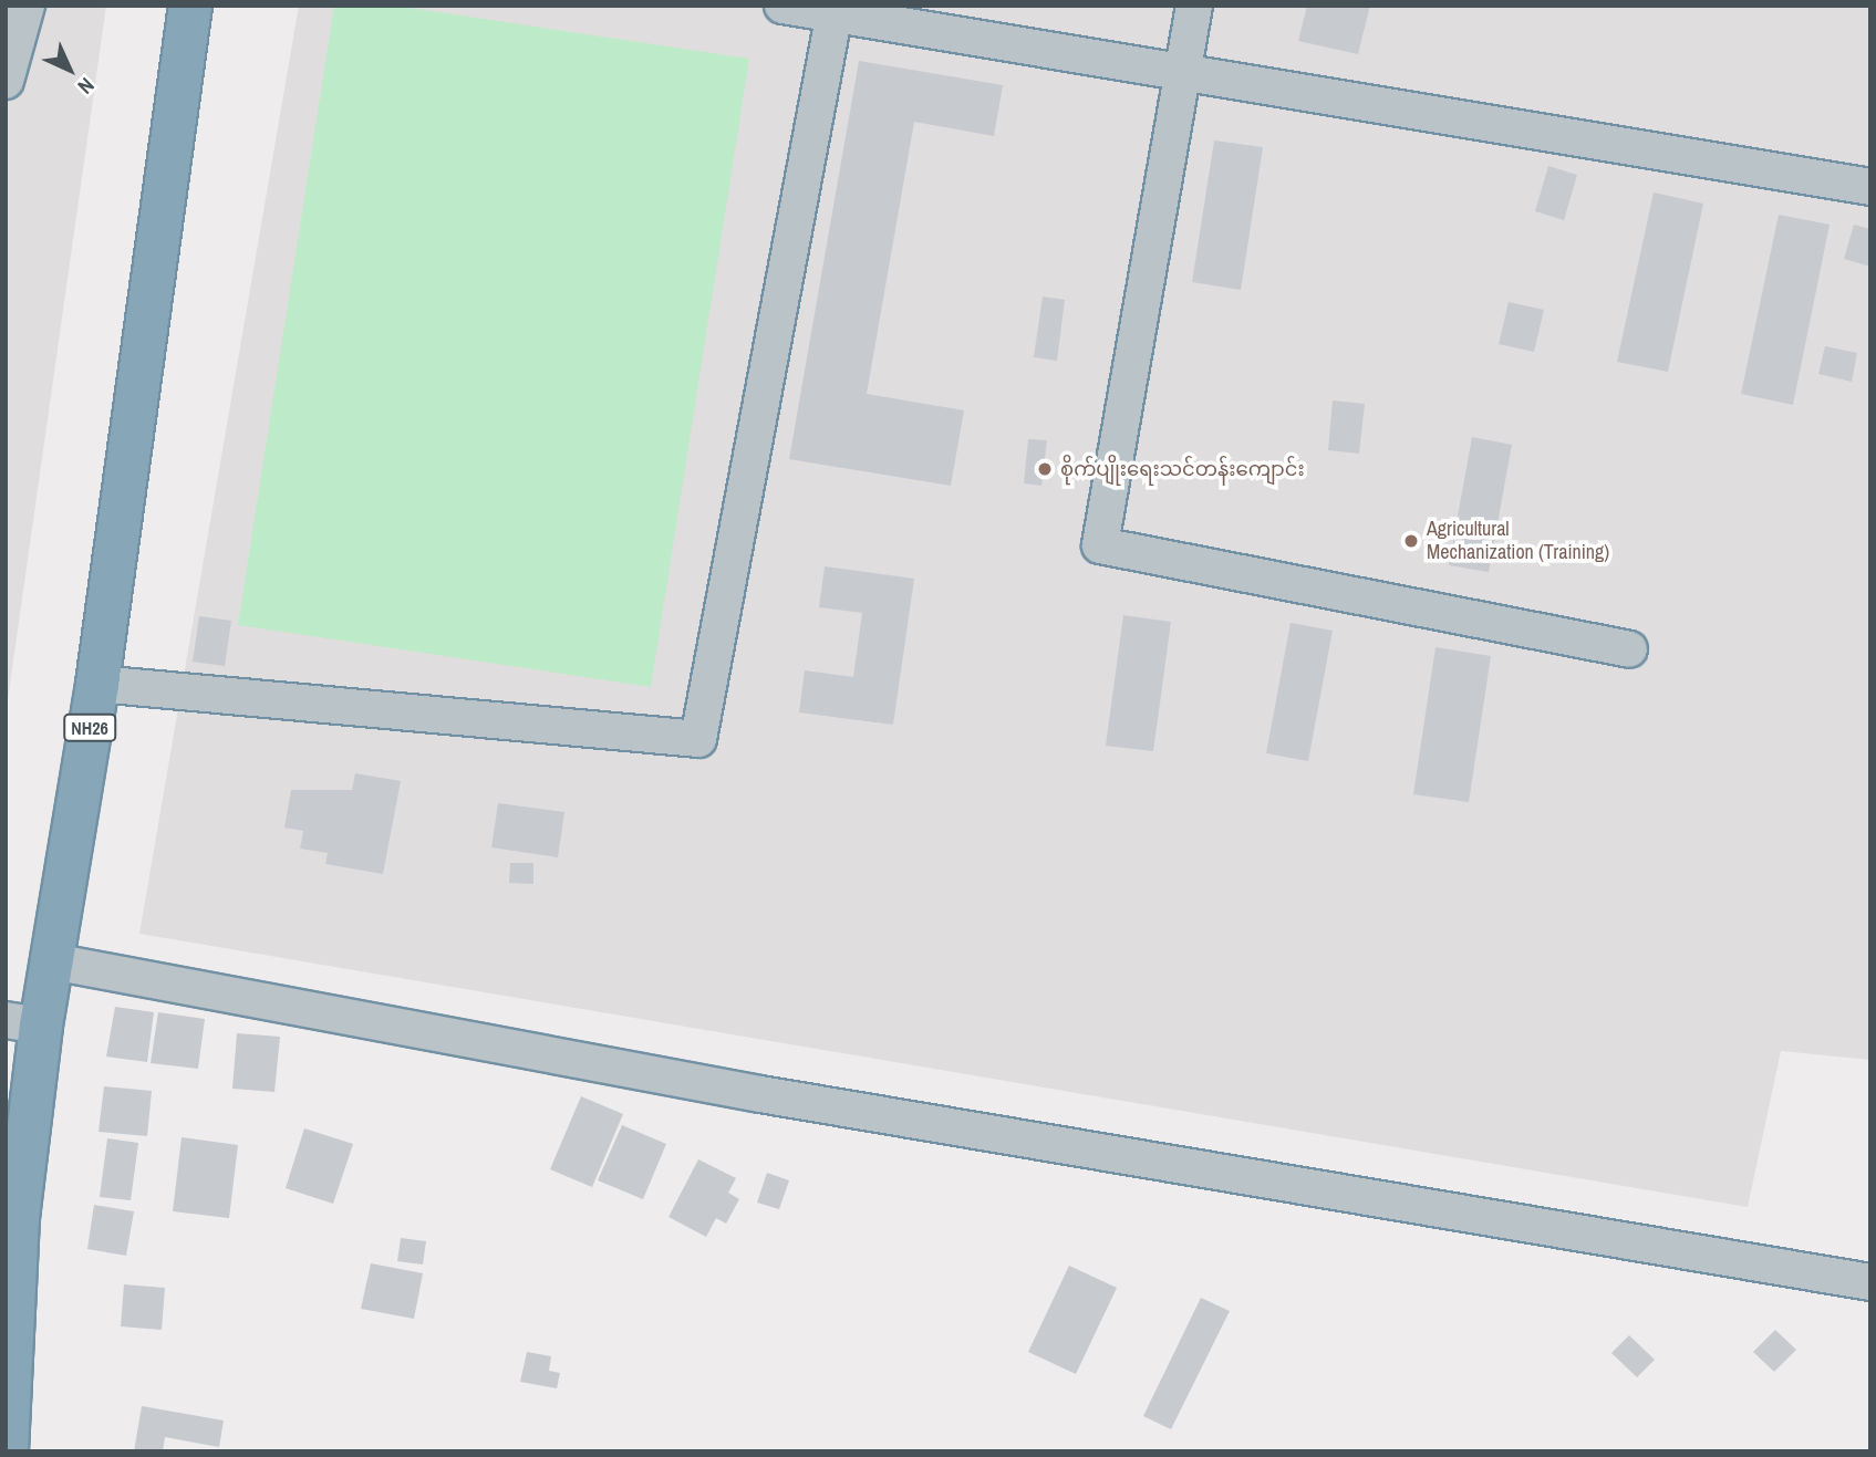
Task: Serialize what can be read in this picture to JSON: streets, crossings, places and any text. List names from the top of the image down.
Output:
{
  "streets": {
    "highway": ["NH26"]
  },
  "places": ["စိုက်ပျိုးရေးသင်တန်းကျောင်း", "Agricultural Mechanization (Training)"],
  "north": "bottom right"
}
